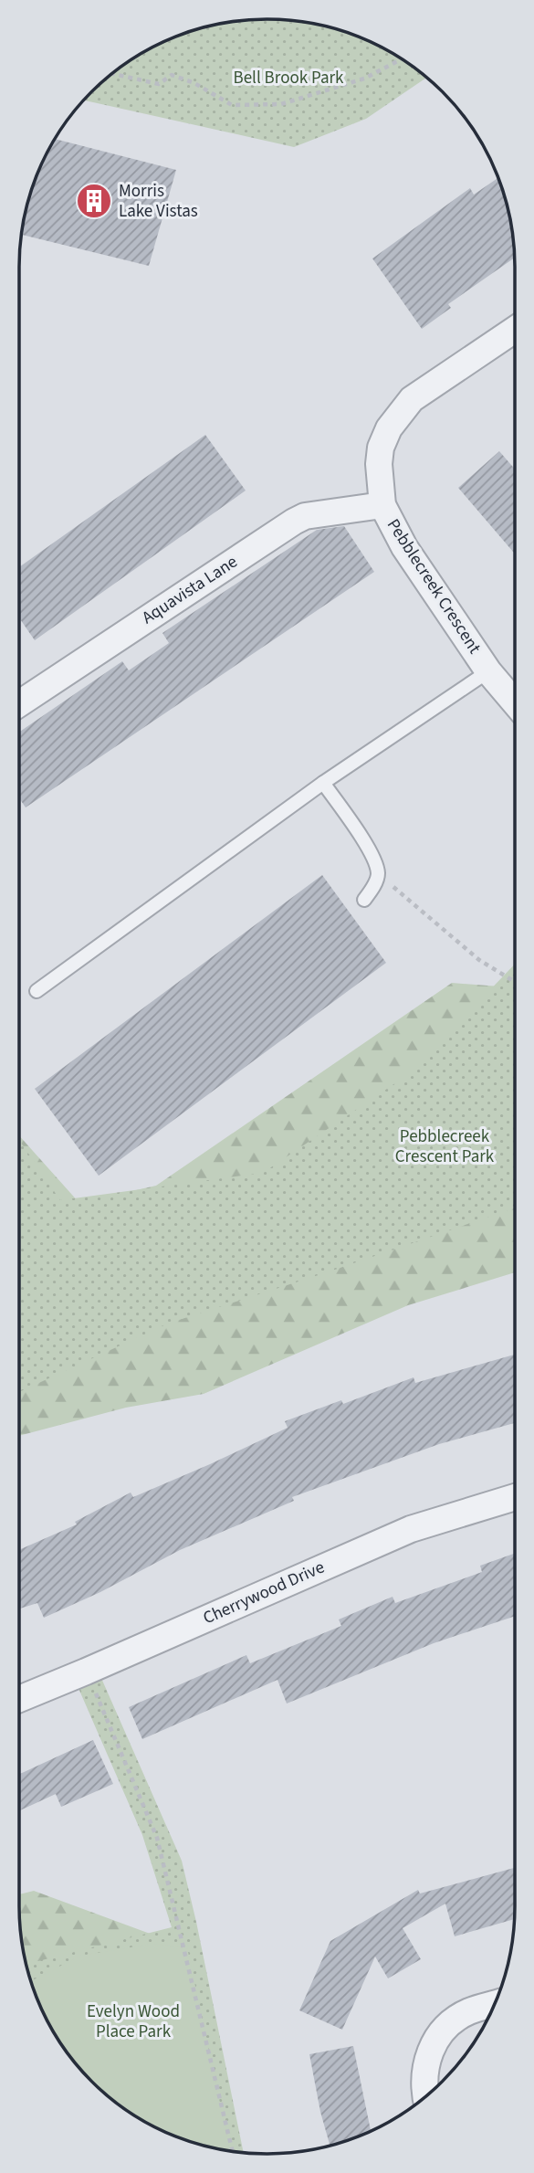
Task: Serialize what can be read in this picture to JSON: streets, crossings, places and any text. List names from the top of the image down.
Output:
{
  "streets": {
    "street": ["Pebblecreek Crescent", "Aquavista Lane", "Cherrywood Drive"]
  },
  "crossings": [
    ["Pebblecreek Crescent", "Aquavista Lane"]
  ],
  "parks": ["Bell Brook Park", "Pebblecreek Crescent Park", "Evelyn Wood Place Park"],
  "places": {
    "building": ["Morris Lake Vistas"]
  }
}
